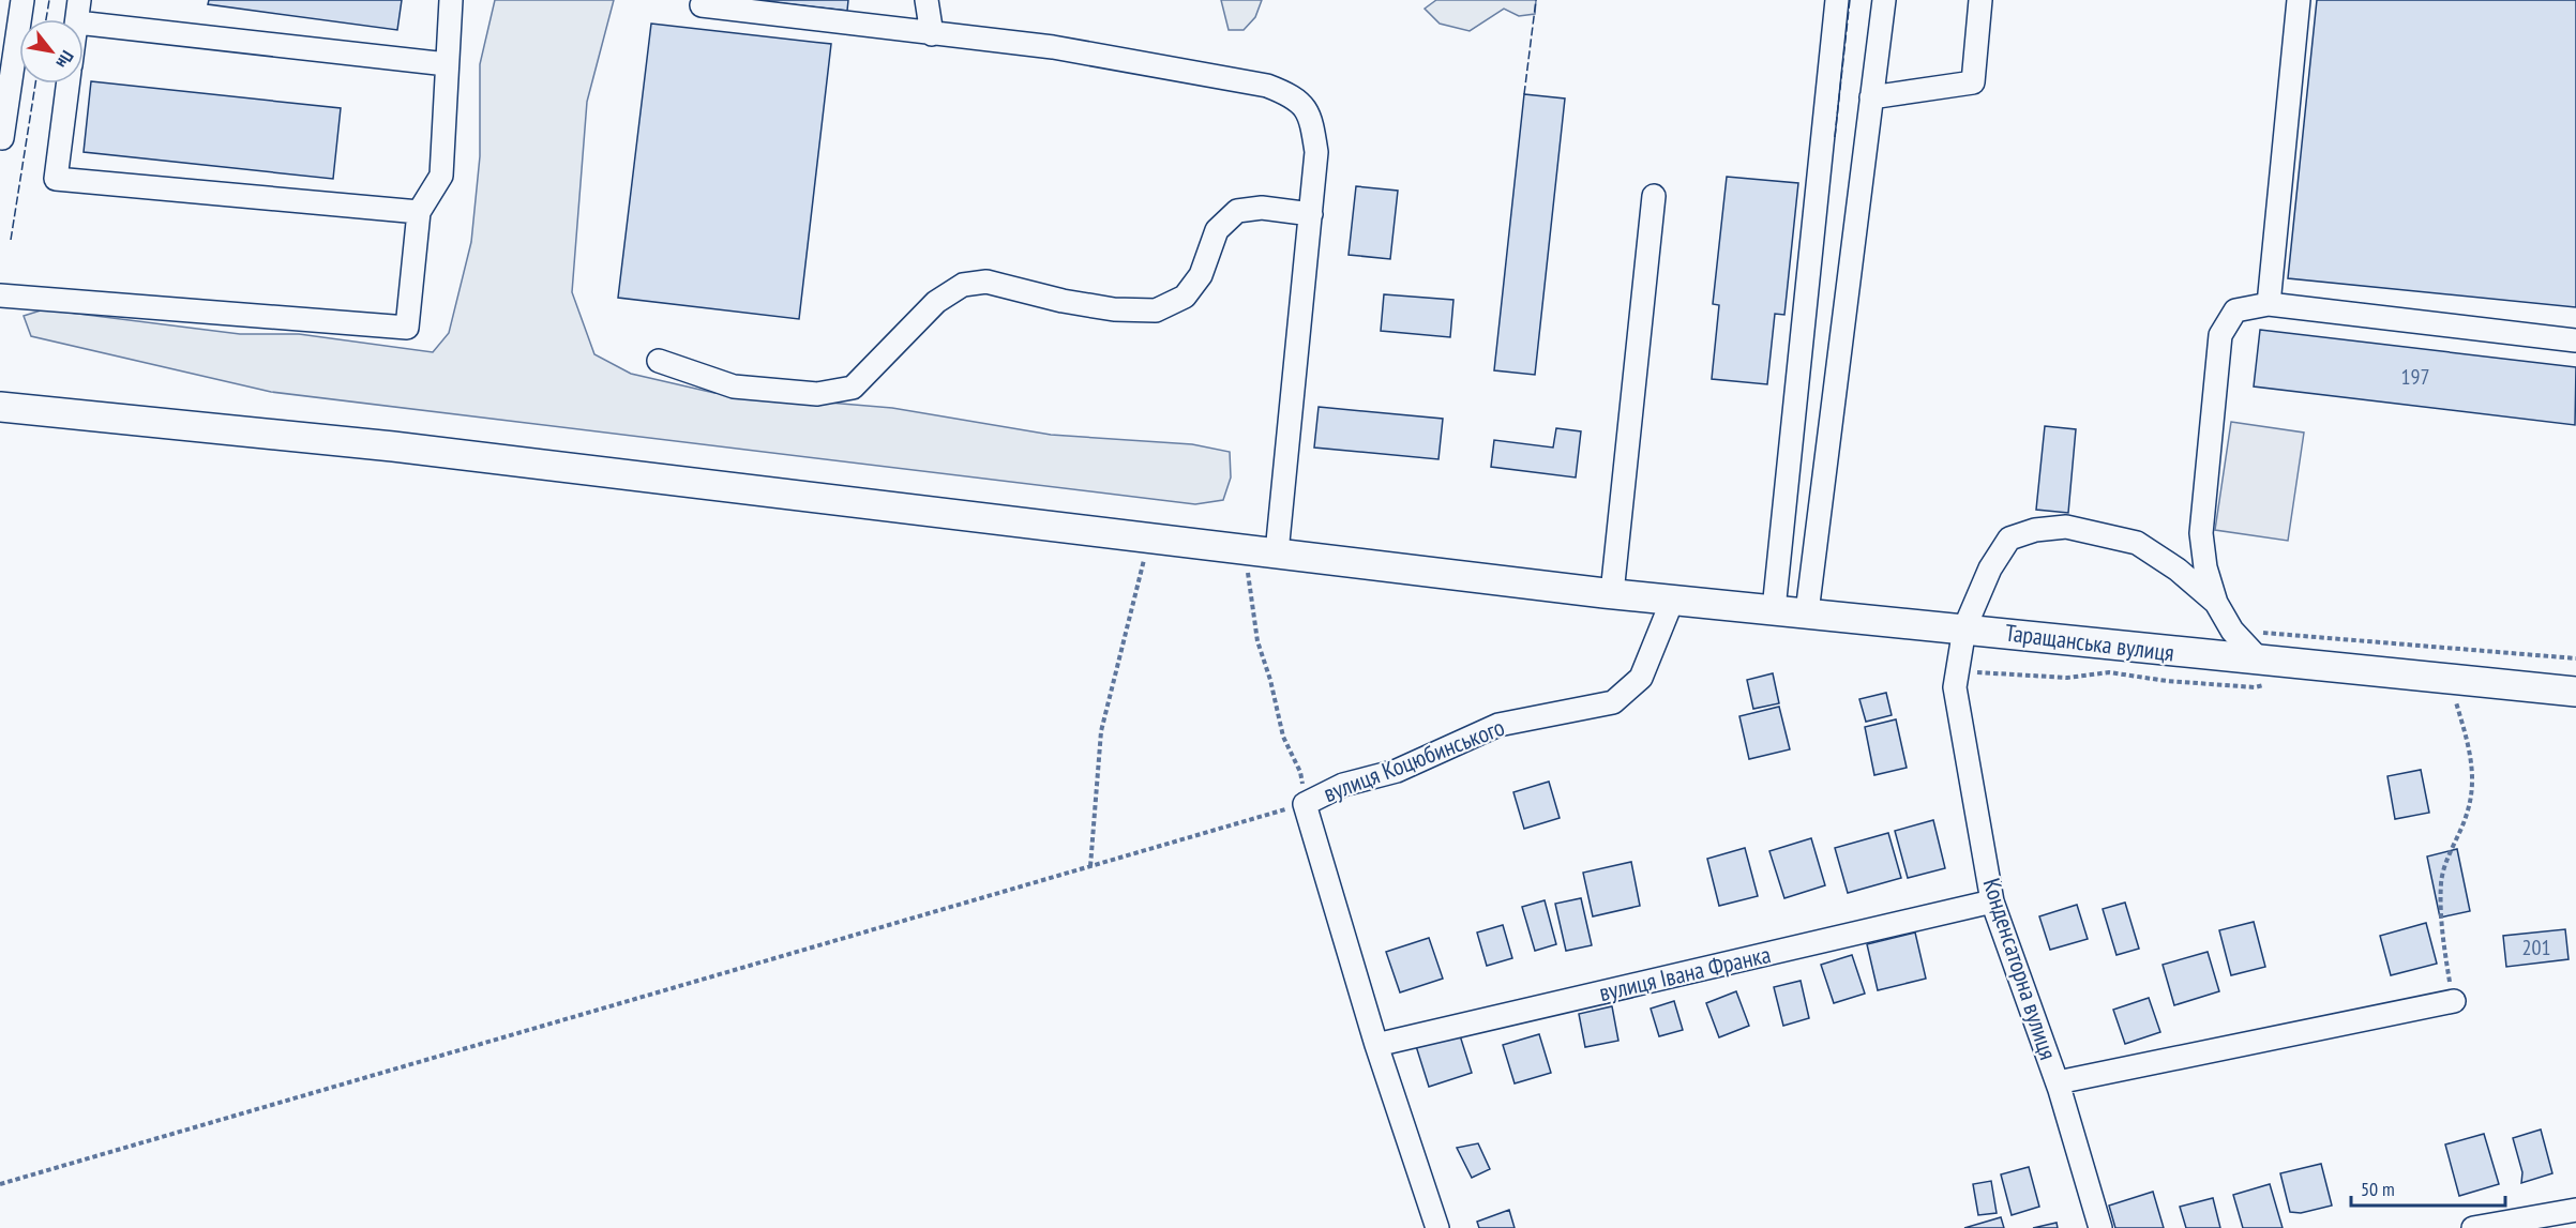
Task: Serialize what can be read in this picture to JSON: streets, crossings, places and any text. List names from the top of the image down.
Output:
{
  "streets": {
    "main road": ["Таращанська вулиця"],
    "street": ["вулиця Коцюбинського", "Конденсаторна вулиця", "вулиця Івана Франка"]
  },
  "crossings": [
    ["Таращанська вулиця", "вулиця Коцюбинського"],
    ["Таращанська вулиця", "Конденсаторна вулиця"],
    ["вулиця Коцюбинського", "вулиця Івана Франка"],
    ["Конденсаторна вулиця", "вулиця Івана Франка"]
  ],
  "house_numbers": ["197", "201"],
  "scale_bar": "50 m",
  "north": "bottom right"
}
